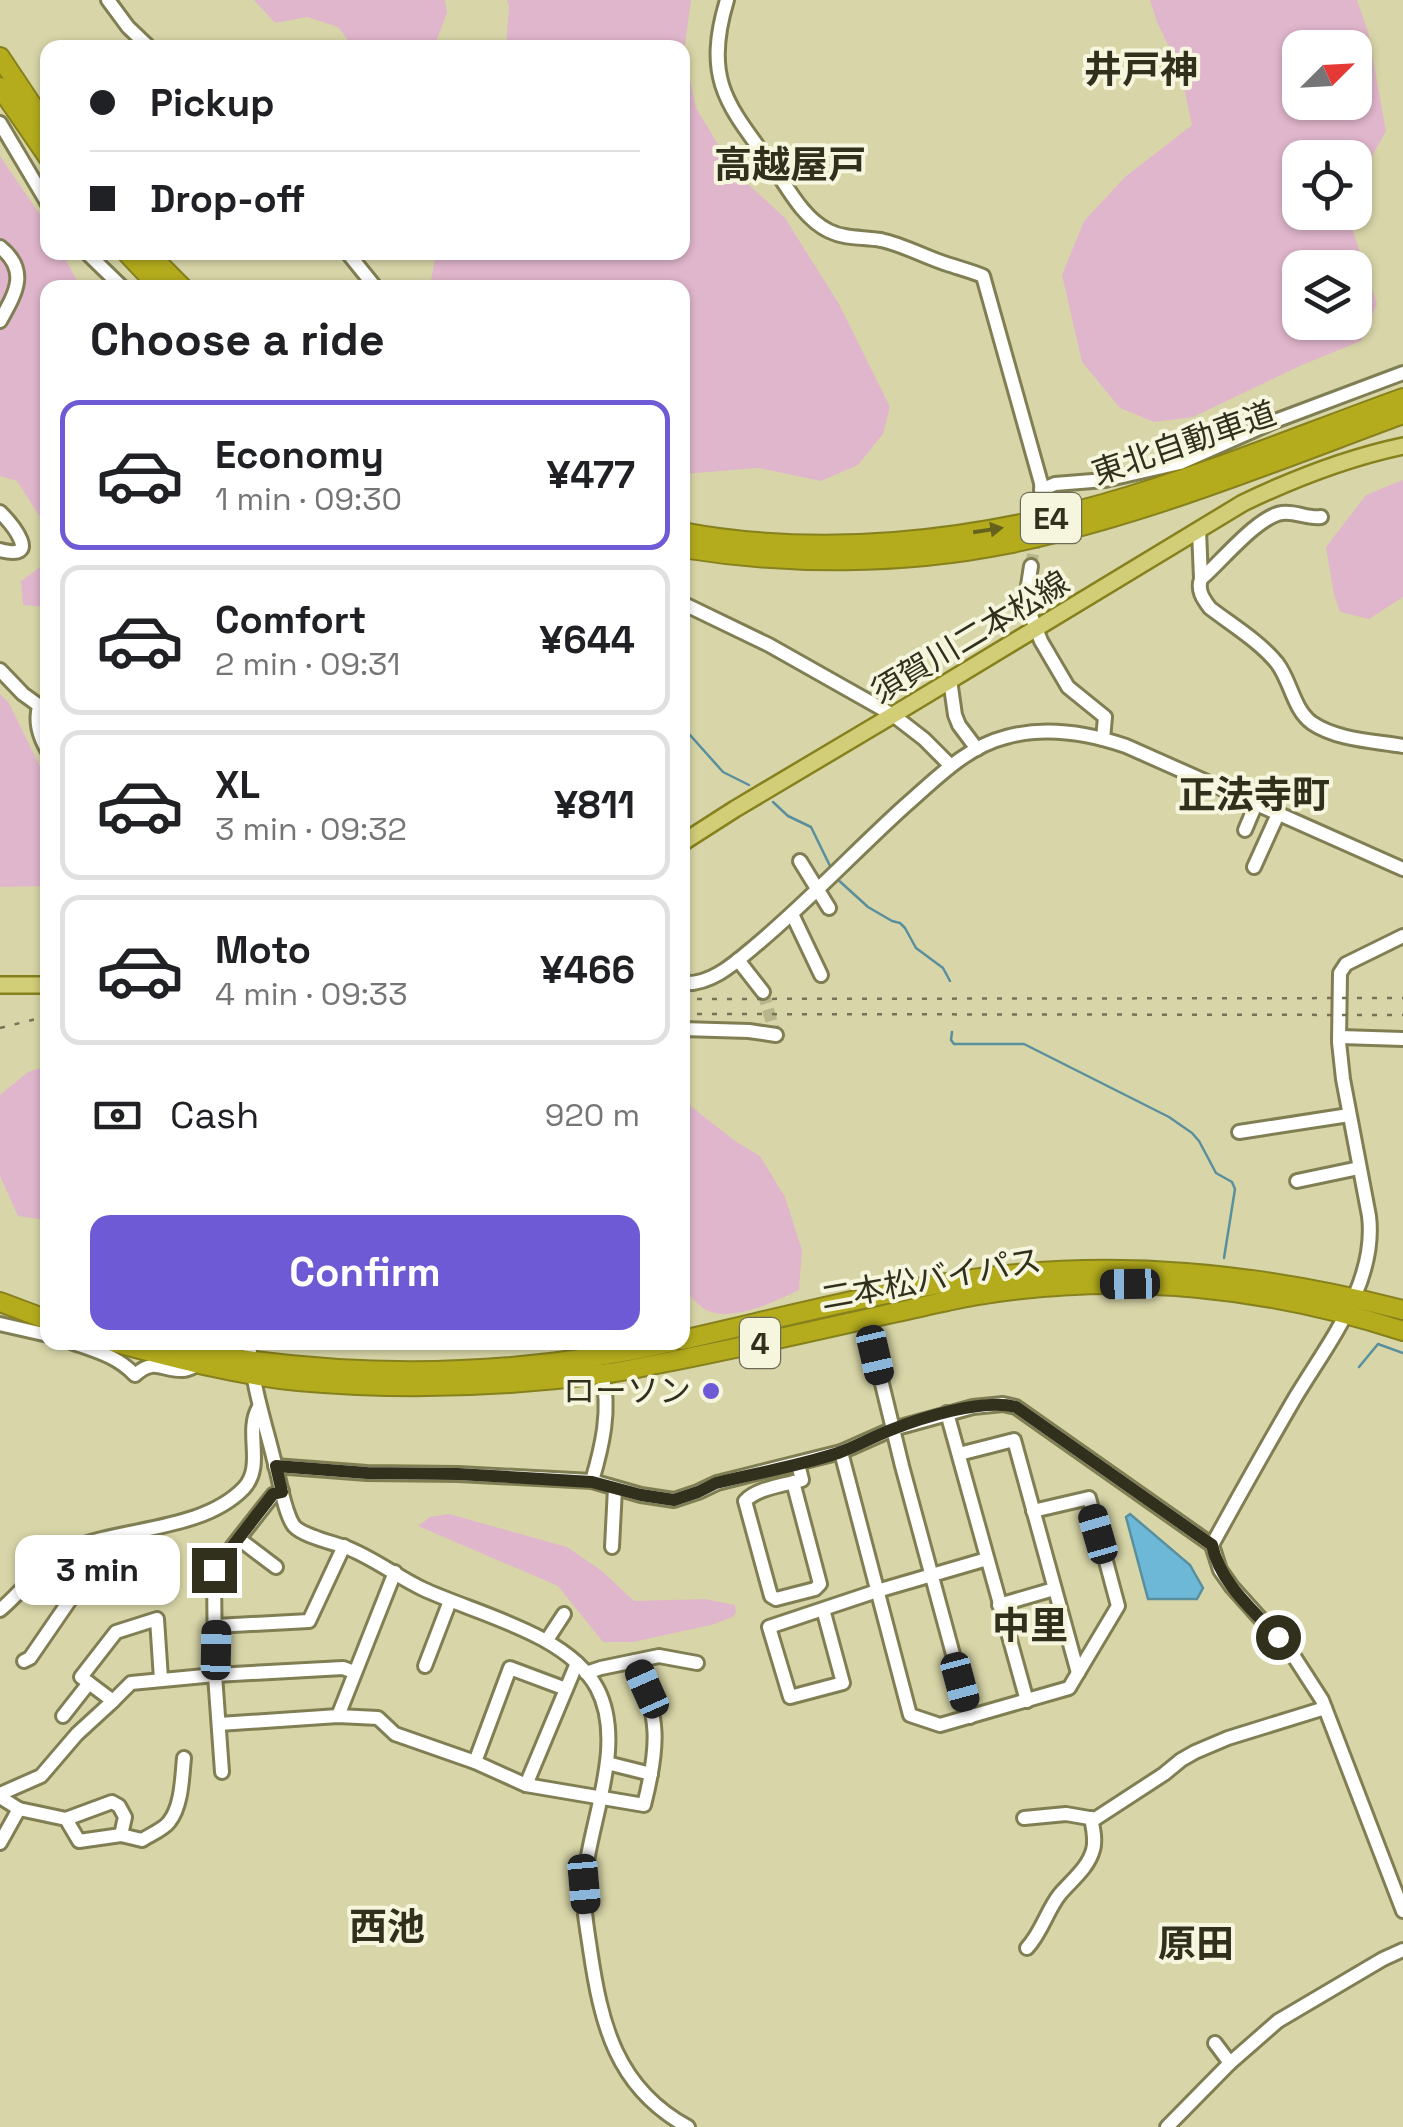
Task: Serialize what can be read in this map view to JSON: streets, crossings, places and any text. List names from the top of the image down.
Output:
{
  "streets": {
    "highway": [
      "東北自動車道",
      "E4",
      "二本松バイパス",
      "4"
    ],
    "main road": ["須賀川二本松線"]
  },
  "districts": [
    "井戸神",
    "高越屋戸",
    "正法寺町",
    "中里",
    "西池",
    "原田"
  ],
  "places": ["ローソン"],
  "north": "top right",
  "page": {
    "banner": ["Pickup", "Drop-off"],
    "heading": "Choose a ride",
    "list": [
      {
        "name": "Economy",
        "note": "1 min · 09:30",
        "value": "¥477"
      },
      {
        "name": "Comfort",
        "note": "2 min · 09:31",
        "value": "¥644"
      },
      {
        "name": "XL",
        "note": "3 min · 09:32",
        "value": "¥811"
      },
      {
        "name": "Moto",
        "note": "4 min · 09:33",
        "value": "¥466"
      }
    ],
    "pay": ["Cash", "920 m"],
    "buttons": "Confirm",
    "bubble": "3 min"
  }
}
